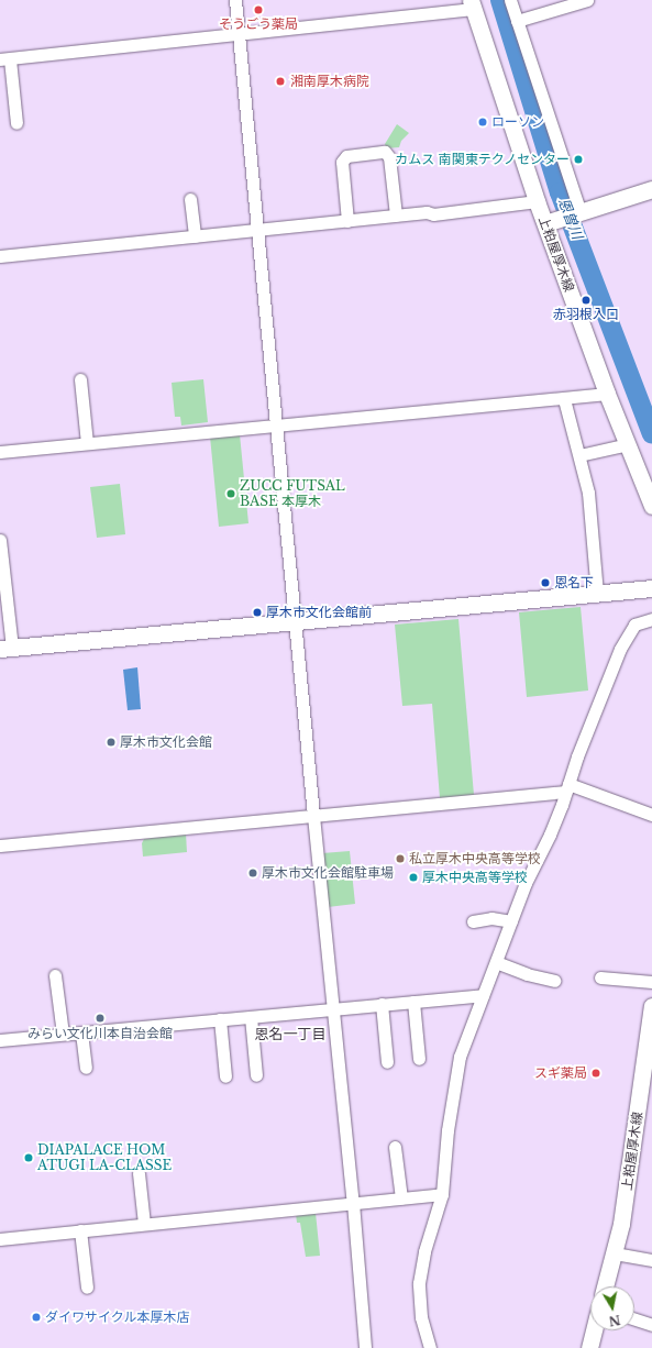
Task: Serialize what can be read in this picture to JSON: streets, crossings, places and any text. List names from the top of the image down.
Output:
{
  "streets": {
    "main road": ["上粕屋厚木線"]
  },
  "districts": ["恩名一丁目"],
  "water": ["恩曽川"],
  "places": [
    "そうごう薬局",
    "湘南厚木病院",
    "ローソン",
    "カムス 南関東テクノセンター",
    "赤羽根入口",
    "ZUCC FUTSAL BASE 本厚木",
    "恩名下",
    "厚木市文化会館前",
    "厚木市文化会館",
    "私立厚木中央高等学校",
    "厚木市文化会館駐車場",
    "厚木中央高等学校",
    "みらい文化川本自治会館",
    "スギ薬局",
    "DIAPALACE HOM ATUGI LA-CLASSE",
    "ダイワサイクル本厚木店"
  ],
  "north": "bottom"
}
